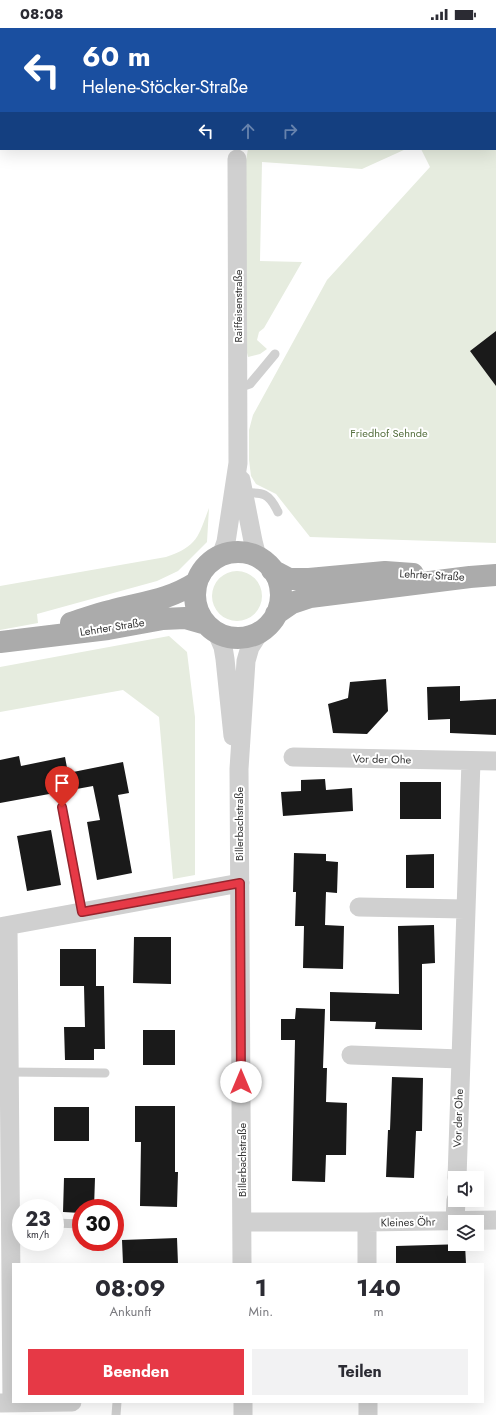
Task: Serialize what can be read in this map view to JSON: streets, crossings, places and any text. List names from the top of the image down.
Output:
{
  "streets": {
    "main road": ["Lehrter Straße"],
    "street": [
      "Raiffeisenstraße",
      "Vor der Ohe",
      "Billerbachstraße",
      "Kleines Öhr"
    ]
  },
  "crossings": [
    ["Raiffeisenstraße", "Lehrter Straße"],
    ["Raiffeisenstraße", "Billerbachstraße"],
    ["Lehrter Straße", "Billerbachstraße"],
    ["Billerbachstraße", "Kleines Öhr"]
  ],
  "parks": ["Friedhof Sehnde"],
  "page": {
    "status": "08:08",
    "turn": ["60 m", "Helene-Stöcker-Straße"],
    "speed": "23 km/h",
    "limit": "30",
    "eta": [
      "08:09",
      "Ankunft",
      "1",
      "Min.",
      "140",
      "m"
    ],
    "buttons": ["Beenden", "Teilen"]
  }
}
